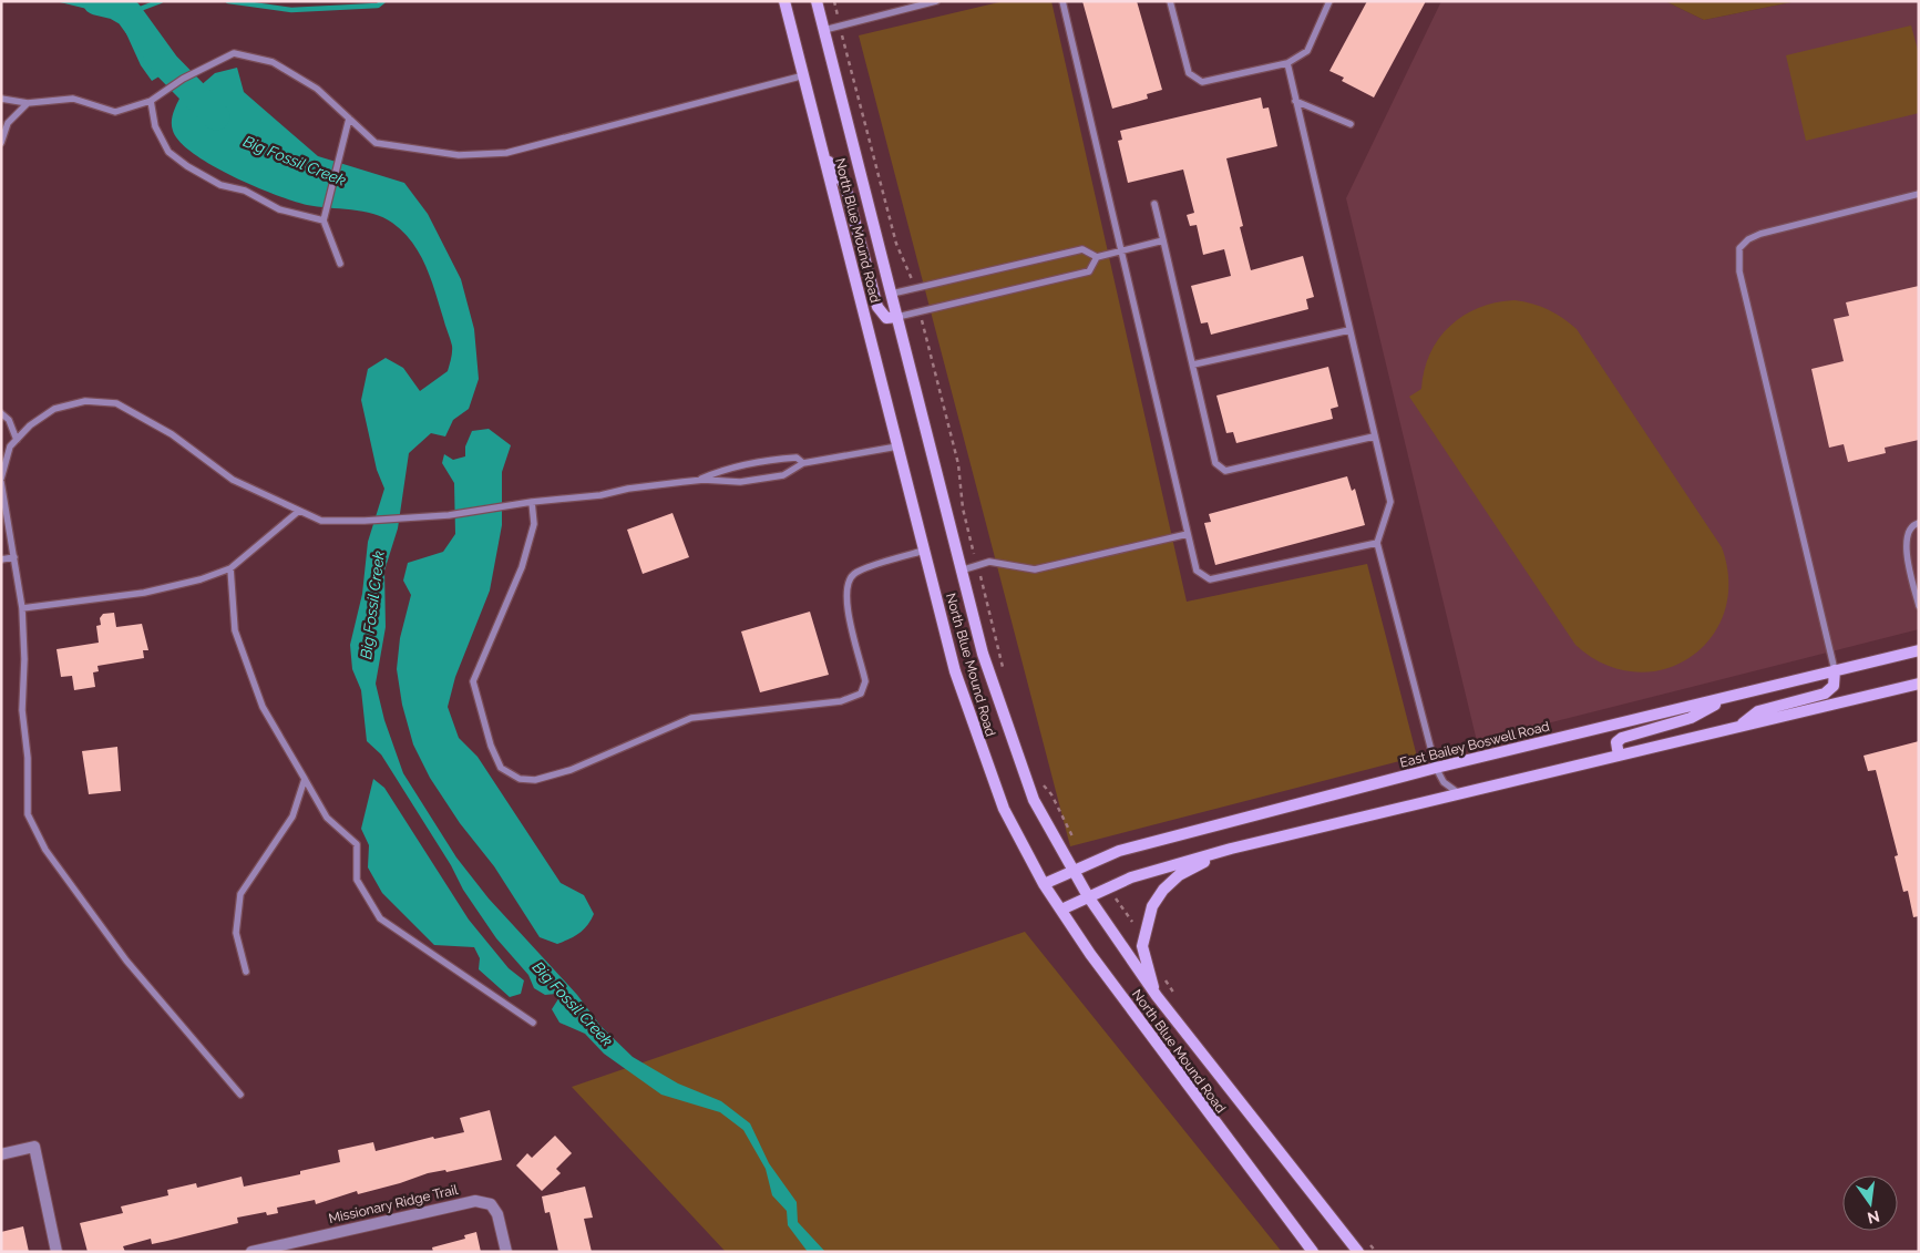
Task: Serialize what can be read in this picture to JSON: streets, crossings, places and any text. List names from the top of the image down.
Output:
{
  "streets": {
    "main road": ["North Blue Mound Road", "East Bailey Boswell Road"],
    "street": ["Missionary Ridge Trail"]
  },
  "crossings": [
    ["North Blue Mound Road", "East Bailey Boswell Road"]
  ],
  "water": ["Big Fossil Creek"],
  "north": "bottom"
}
